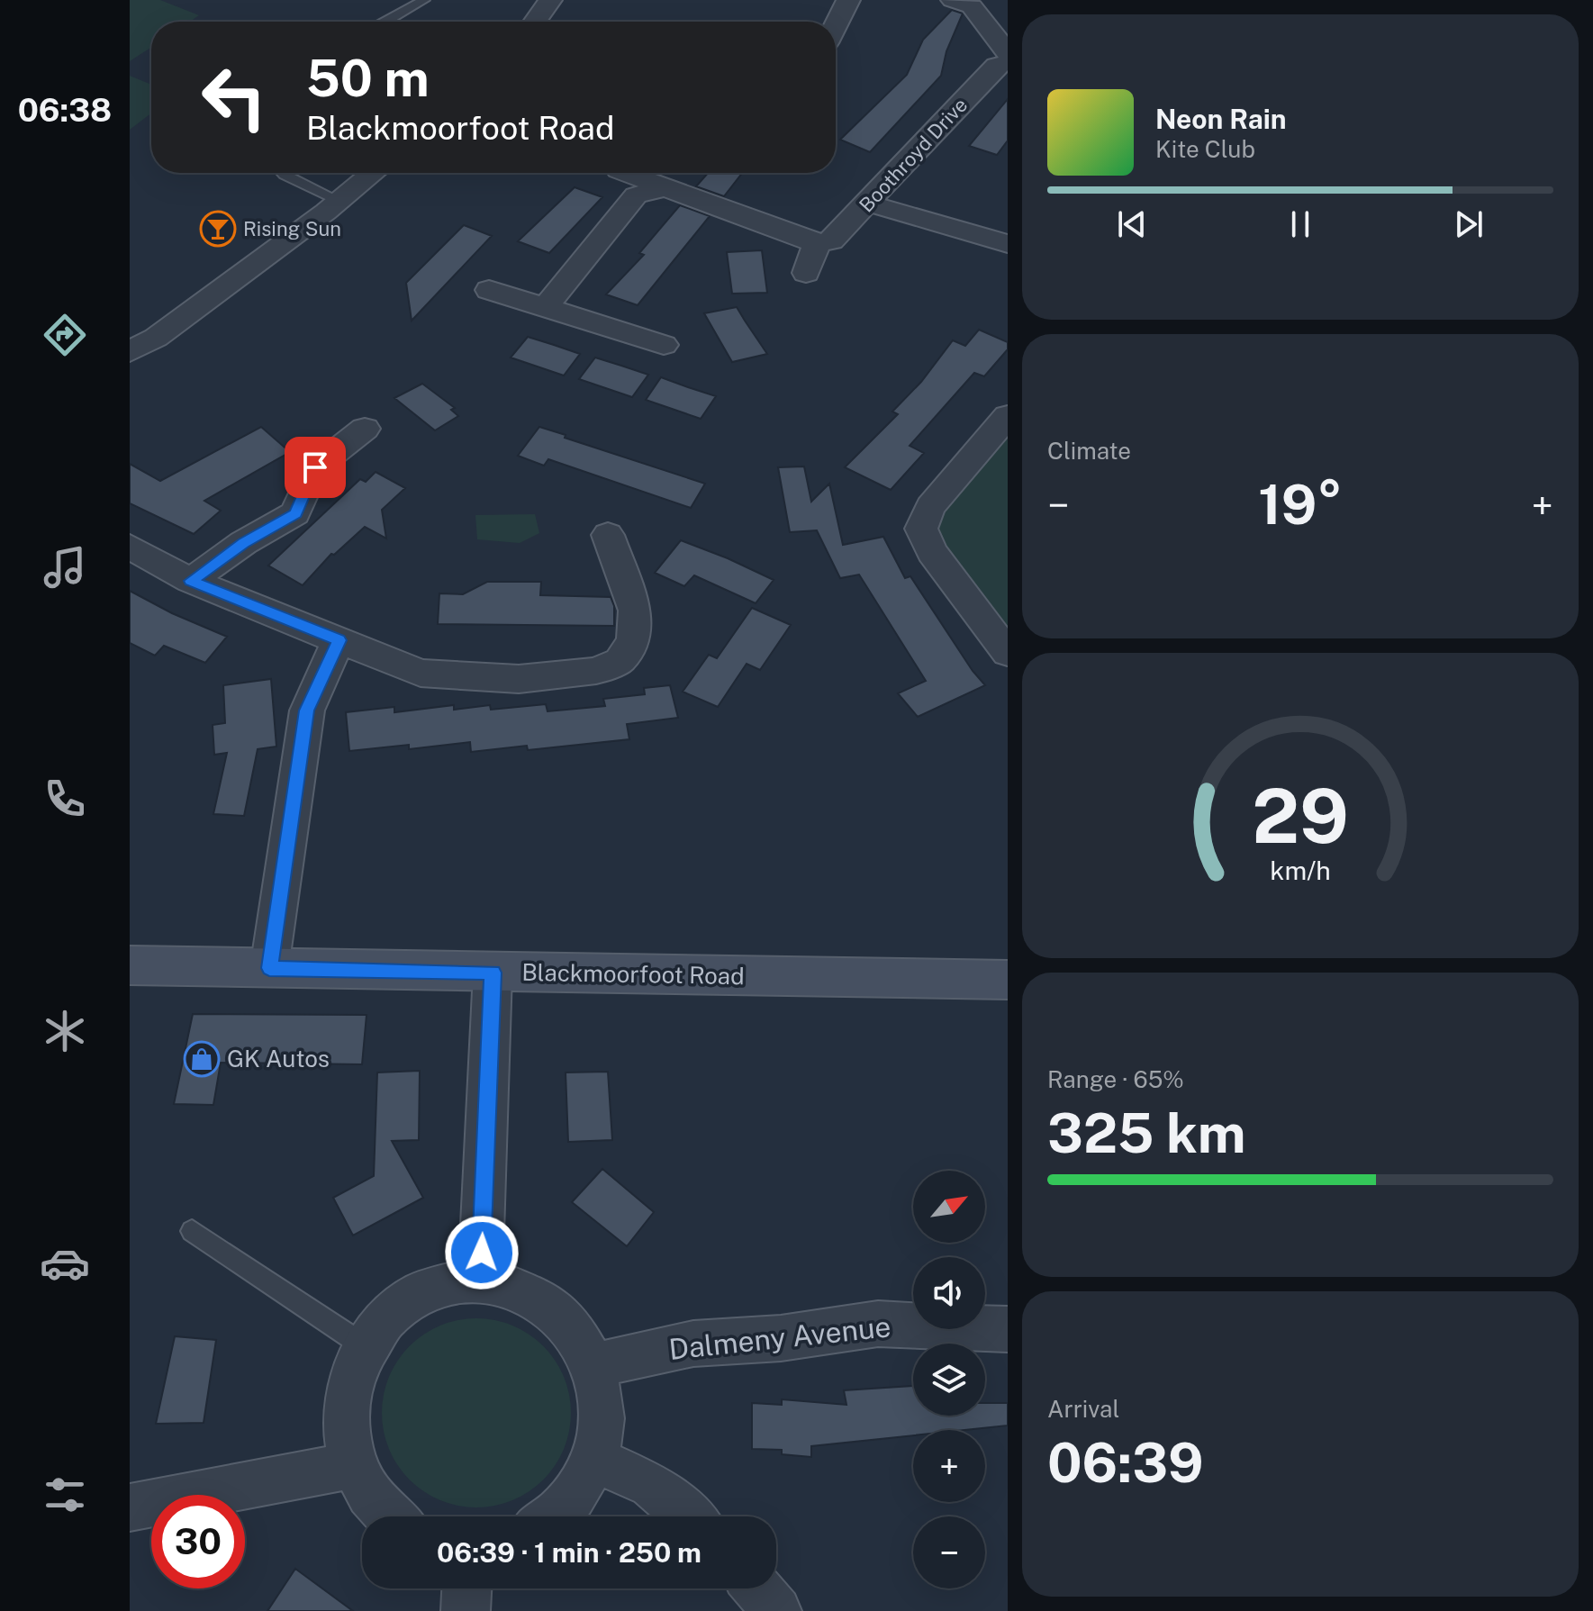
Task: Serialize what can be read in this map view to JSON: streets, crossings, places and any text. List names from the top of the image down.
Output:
{
  "streets": {
    "street": ["Boothroyd Drive", "Blackmoorfoot Road", "Dalmeny Avenue"]
  },
  "places": {
    "bar": ["Rising Sun"],
    "shop": ["GK Autos"]
  },
  "north": "top right",
  "page": {
    "tabs": "06:38",
    "turn": ["50 m", "Blackmoorfoot Road"],
    "song": ["Neon Rain", "Kite Club"],
    "tile": [
      "Climate",
      ["Range · 65%", "325 km"],
      ["Arrival", "06:39"]
    ],
    "heat": ["−", "19°", "+"],
    "map_buttons": ["+", "−"],
    "limit": "30",
    "trip": "06:39 · 1 min · 250 m",
    "gauge": ["29", "km/h"]
  }
}
